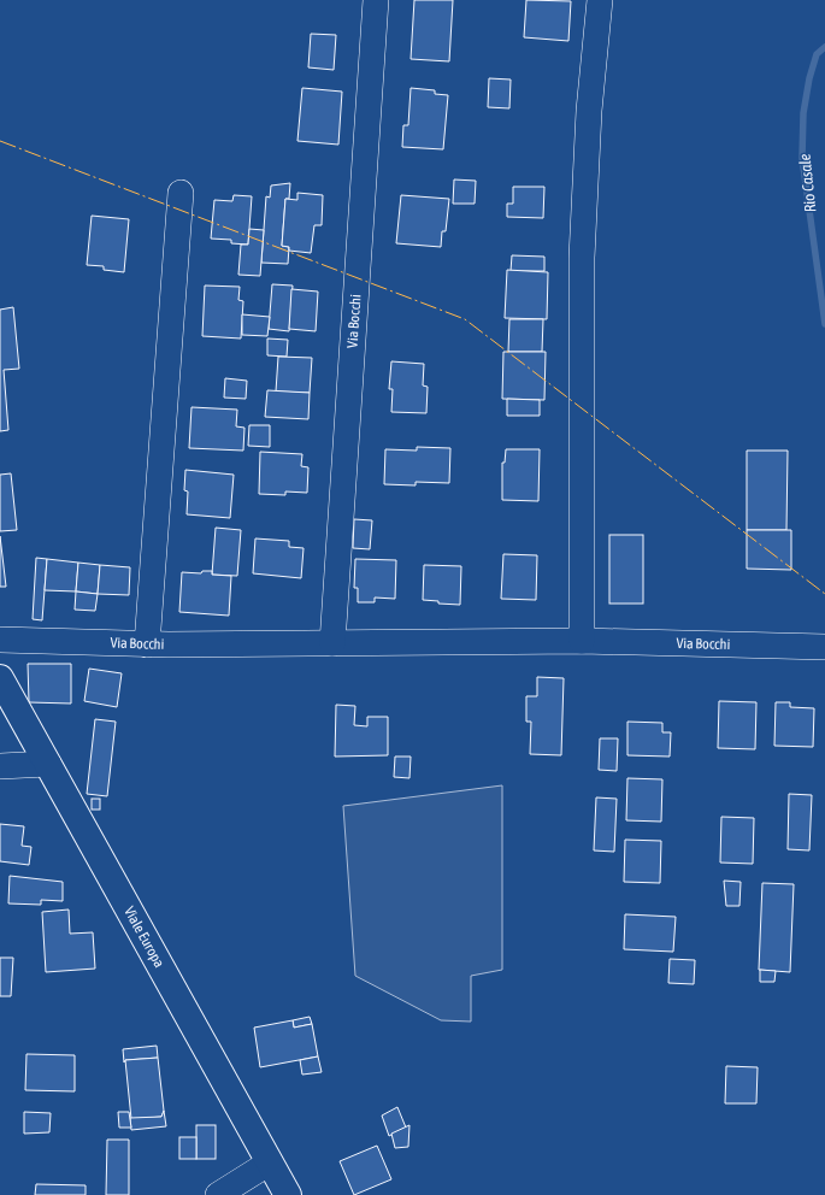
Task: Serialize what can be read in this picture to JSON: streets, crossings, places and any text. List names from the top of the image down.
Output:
{
  "streets": {
    "main road": ["Viale Europa"],
    "street": ["Via Bocchi"]
  },
  "water": ["Rio Casale"]
}
